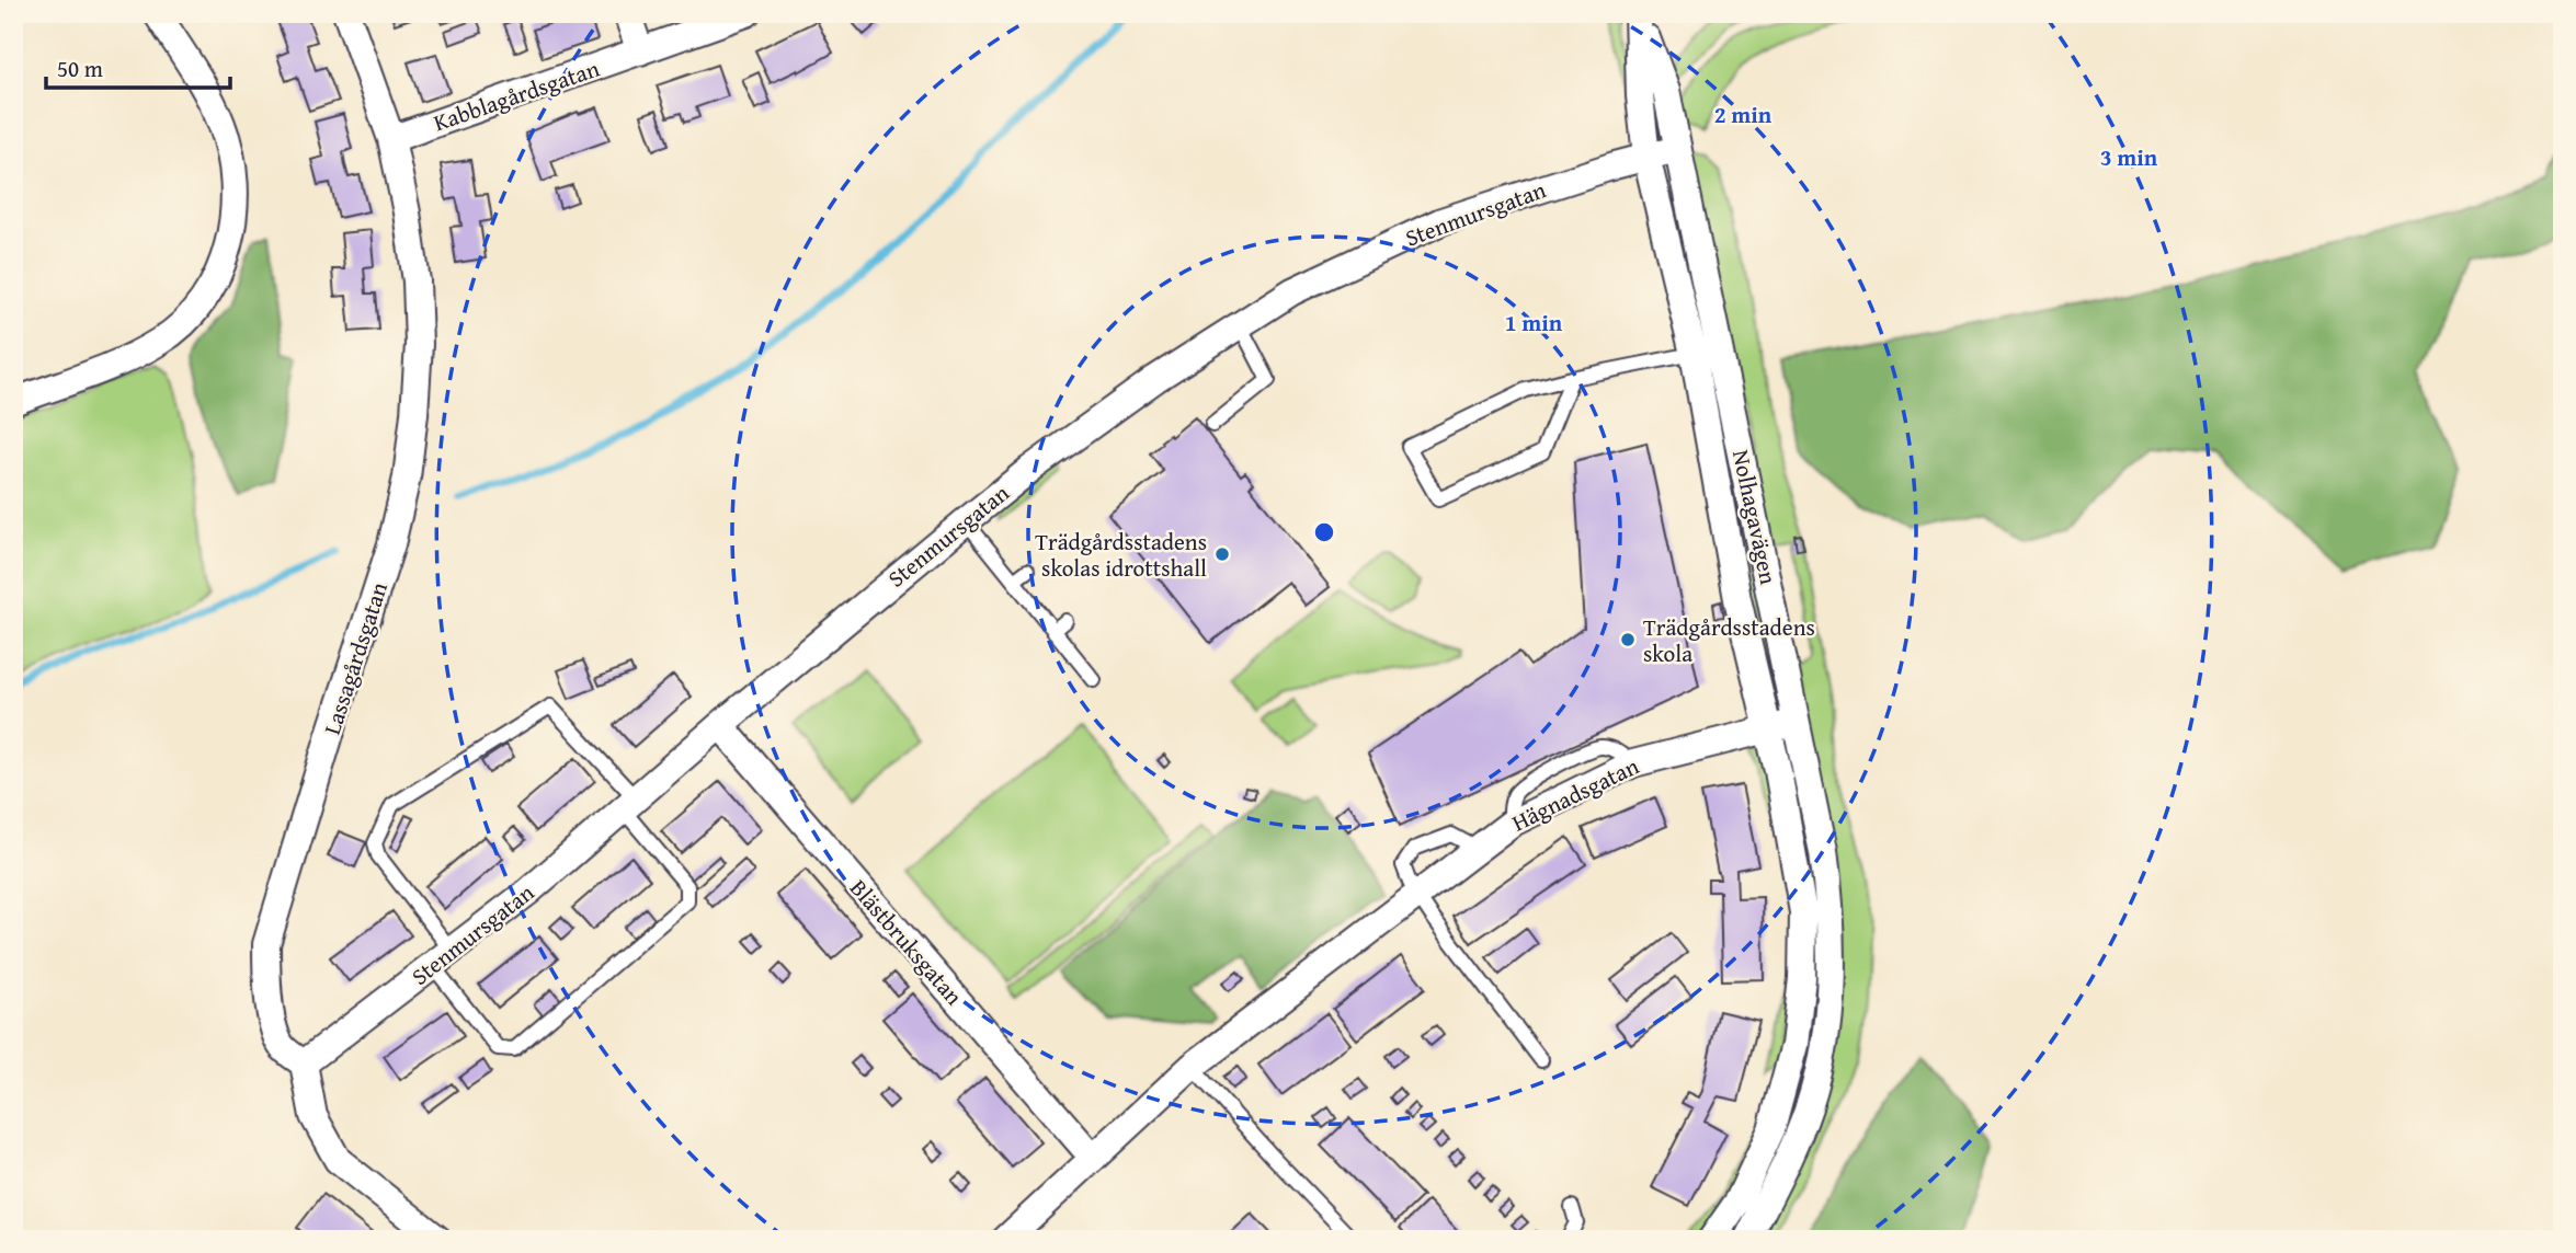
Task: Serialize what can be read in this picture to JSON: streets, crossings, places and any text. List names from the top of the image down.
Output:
{
  "streets": {
    "street": [
      "Kabblagårdsgatan",
      "Stenmursgatan",
      "Nolhagavägen",
      "Lassagårdsgatan",
      "Hägnadsgatan",
      "Blästbruksgatan"
    ]
  },
  "crossings": [
    ["Kabblagårdsgatan", "Lassagårdsgatan"],
    ["Stenmursgatan", "Nolhagavägen"],
    ["Stenmursgatan", "Lassagårdsgatan"],
    ["Stenmursgatan", "Blästbruksgatan"],
    ["Nolhagavägen", "Hägnadsgatan"],
    ["Hägnadsgatan", "Blästbruksgatan"]
  ],
  "places": ["Trädgårdsstadens skolas idrottshall", "Trädgårdsstadens skola"],
  "scale_bar": "50 m",
  "rings": ["2 min", "3 min", "1 min"]
}
